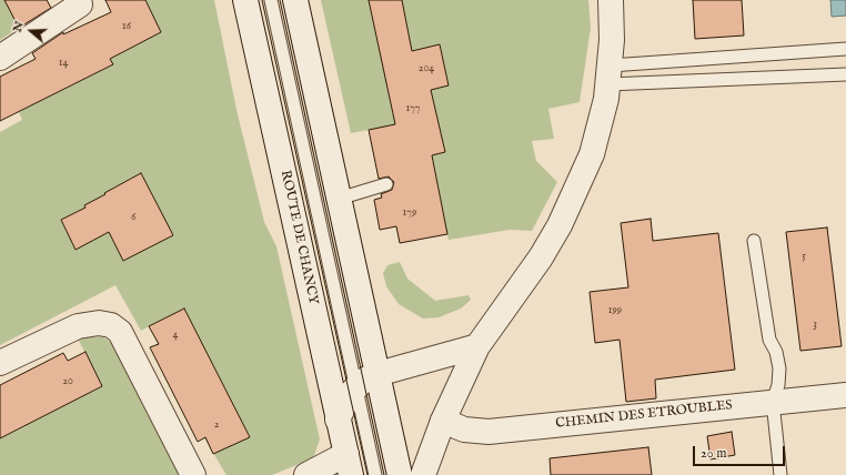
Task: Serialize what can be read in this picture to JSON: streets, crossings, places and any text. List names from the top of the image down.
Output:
{
  "streets": {
    "street": ["ROUTE DE CHANCY", "CHEMIN DES ETROUBLES"]
  },
  "house_numbers": [
    "16",
    "14",
    "204",
    "177",
    "179",
    "6",
    "5",
    "199",
    "3",
    "4",
    "20",
    "2"
  ],
  "scale_bar": "20 m",
  "north": "left"
}
